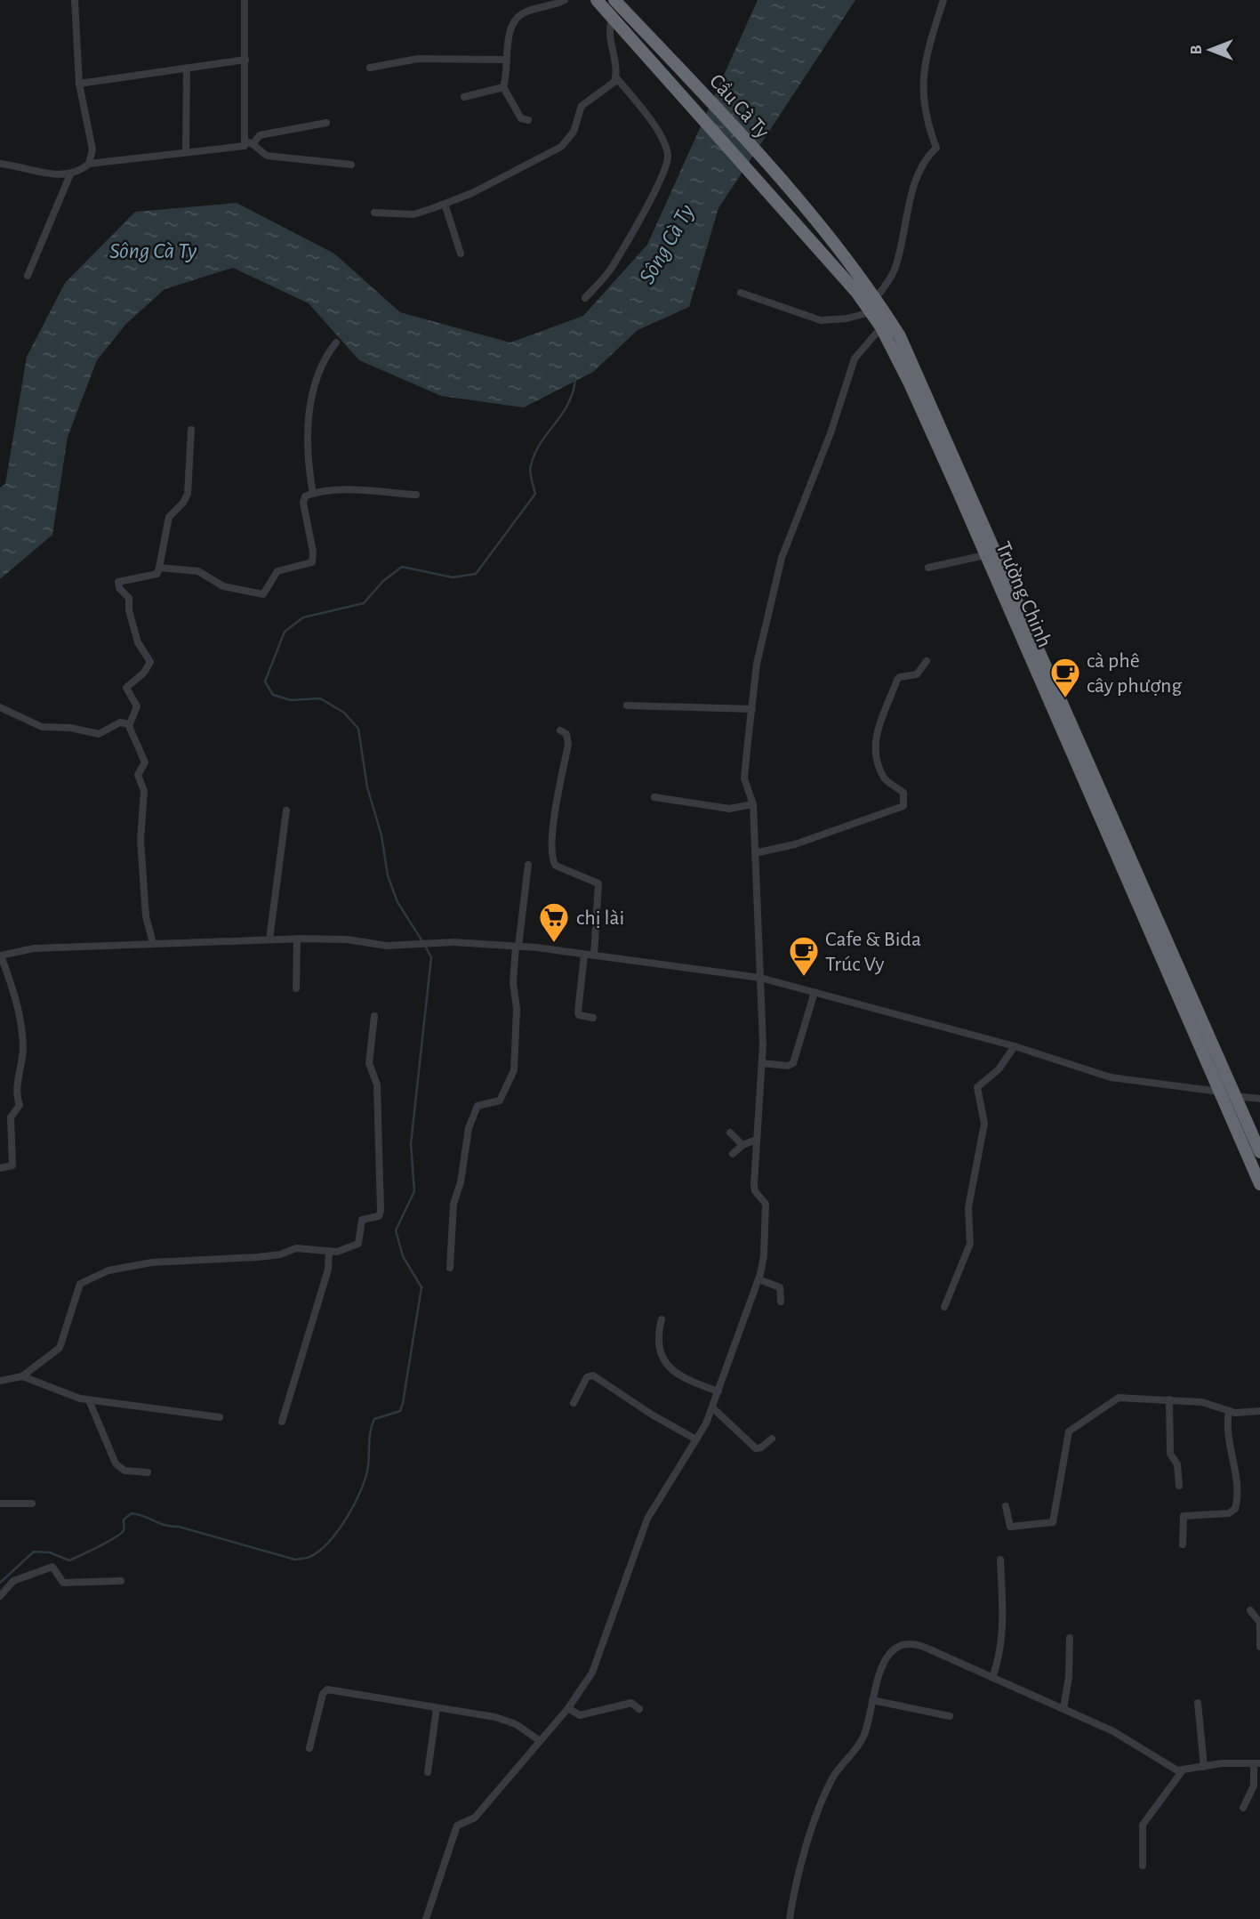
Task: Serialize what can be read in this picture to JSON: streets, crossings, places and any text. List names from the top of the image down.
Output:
{
  "streets": {
    "highway": ["Cầu Cà Ty", "Trường Chinh"]
  },
  "crossings": [
    ["Cầu Cà Ty", "Trường Chinh"]
  ],
  "water": ["Sông Cà Ty"],
  "places": {
    "cafe": ["cà phê cây phượng", "Cafe & Bida Trúc Vy"],
    "supermarket": ["chị lài"]
  },
  "north": "left"
}
